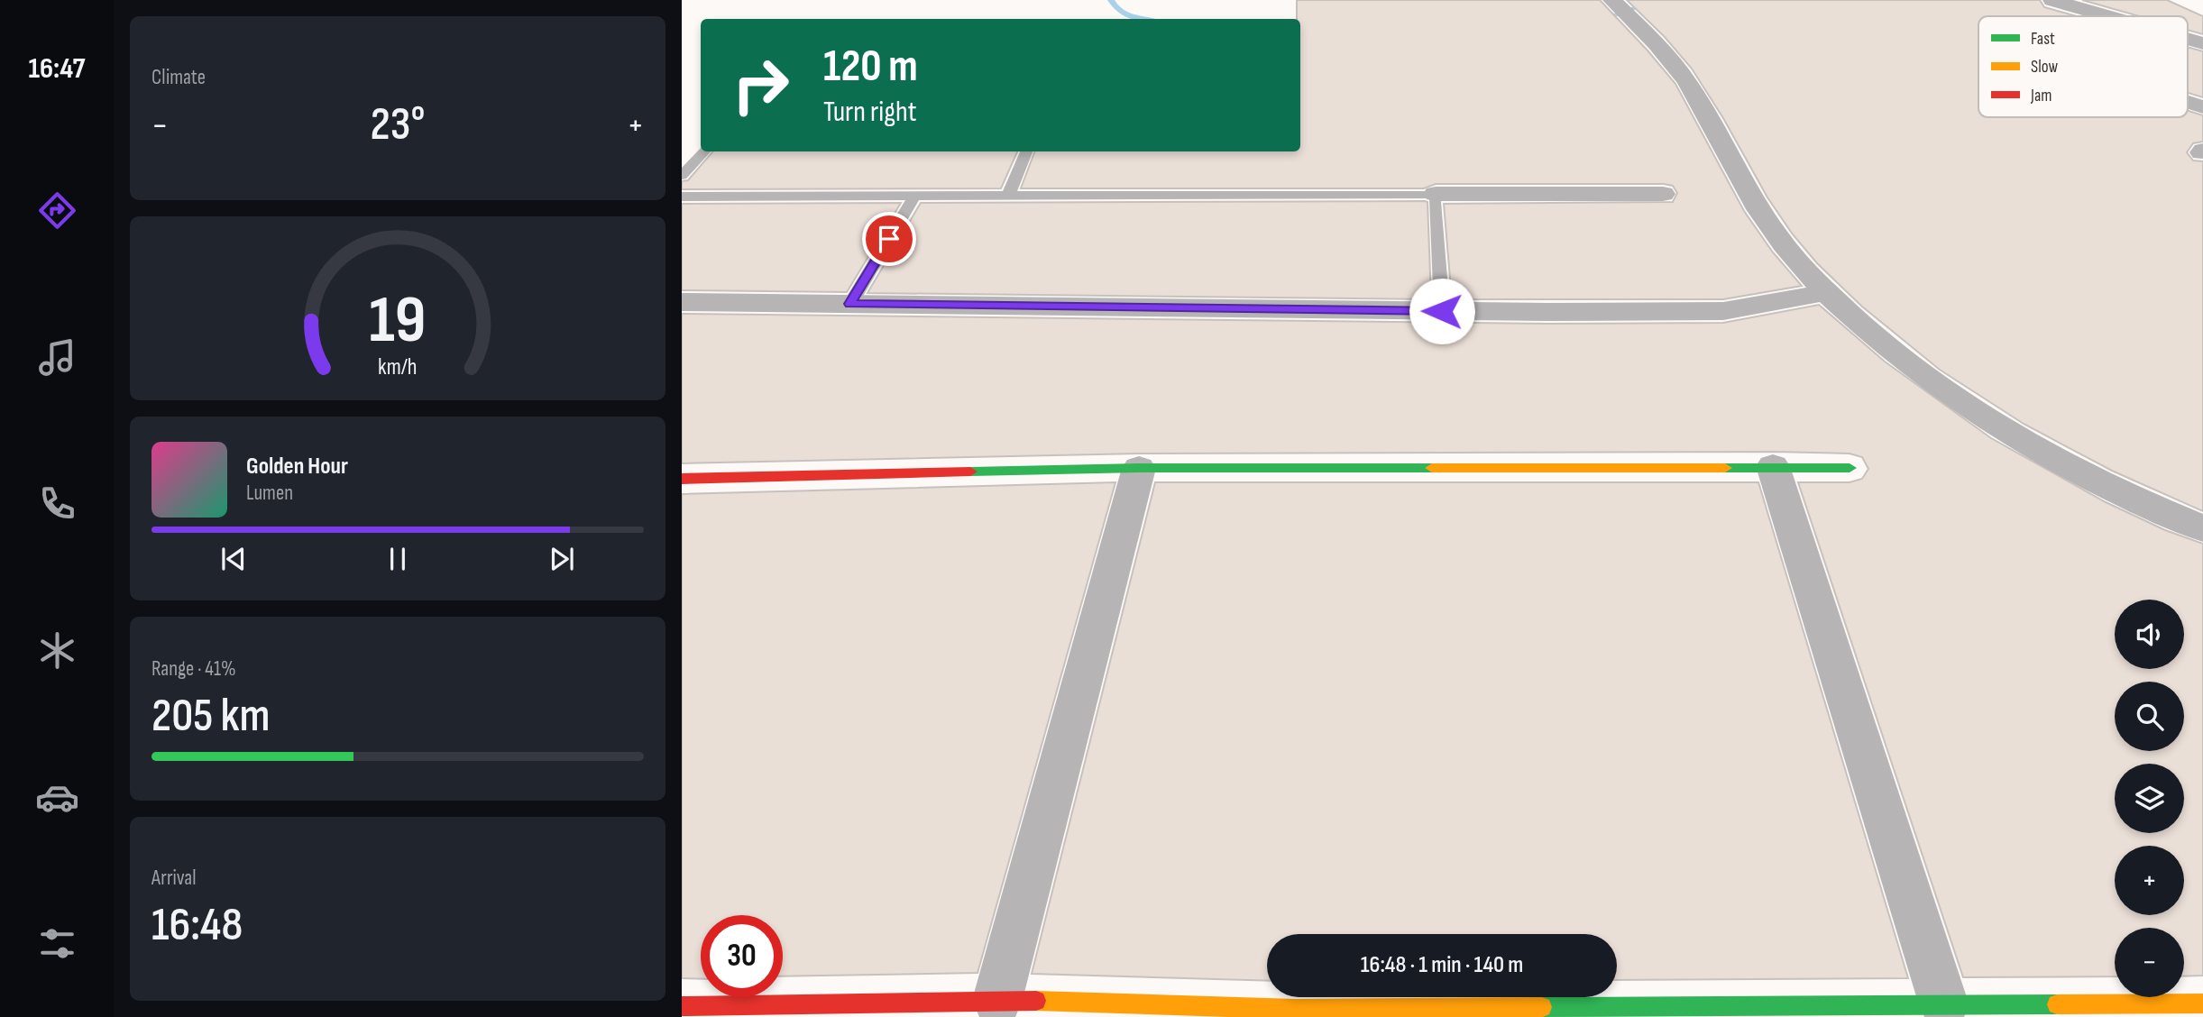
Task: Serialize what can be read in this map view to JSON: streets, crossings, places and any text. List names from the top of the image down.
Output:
{
  "legend": ["Fast", "Slow", "Jam"],
  "page": {
    "tabs": "16:47",
    "tile": [
      "Climate",
      ["Range · 41%", "205 km"],
      ["Arrival", "16:48"]
    ],
    "turn": ["120 m", "Turn right"],
    "heat": ["−", "23°", "+"],
    "song": ["Golden Hour", "Lumen"],
    "map_buttons": ["+", "−"],
    "limit": "30",
    "trip": "16:48 · 1 min · 140 m",
    "gauge": ["19", "km/h"]
  }
}
